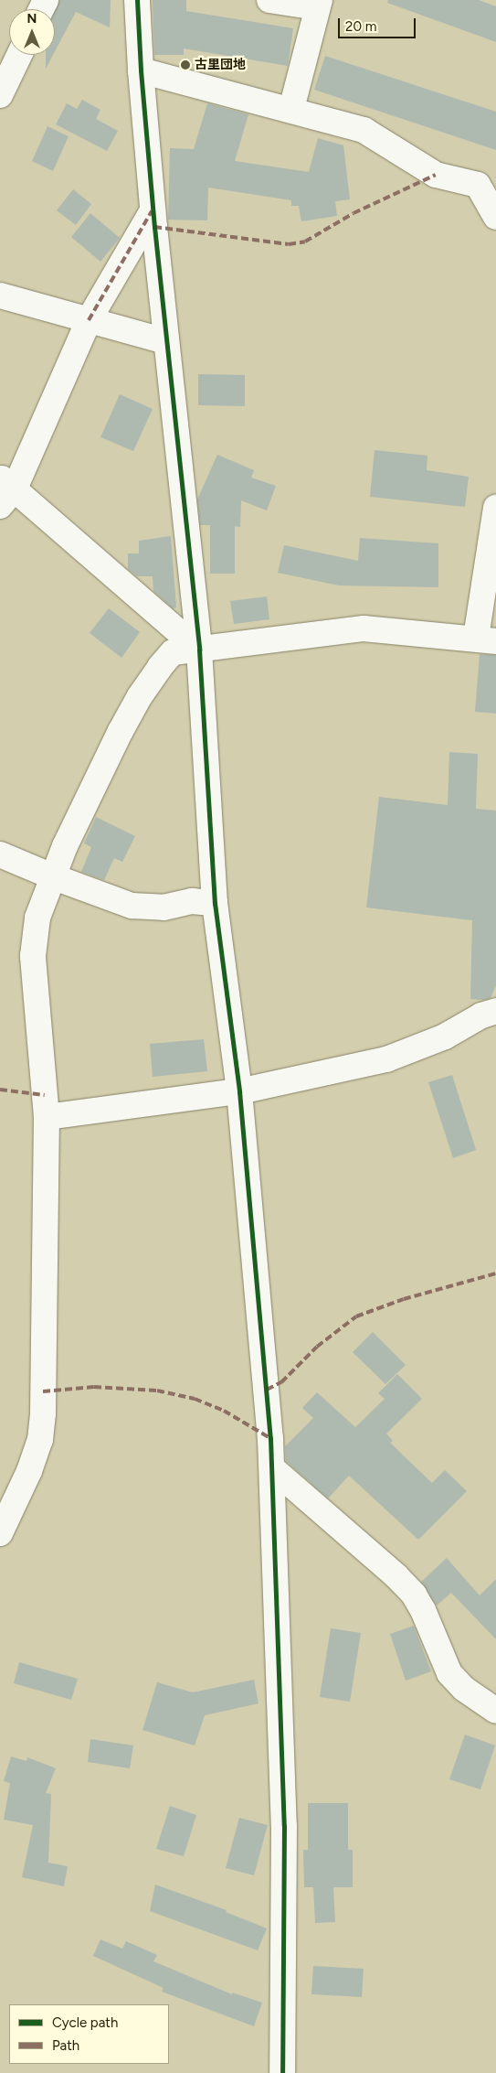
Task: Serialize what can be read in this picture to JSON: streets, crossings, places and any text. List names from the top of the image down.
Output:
{
  "places": ["古里団地"],
  "legend": ["Cycle path", "Path"],
  "scale_bar": "20 m",
  "north": "top"
}
